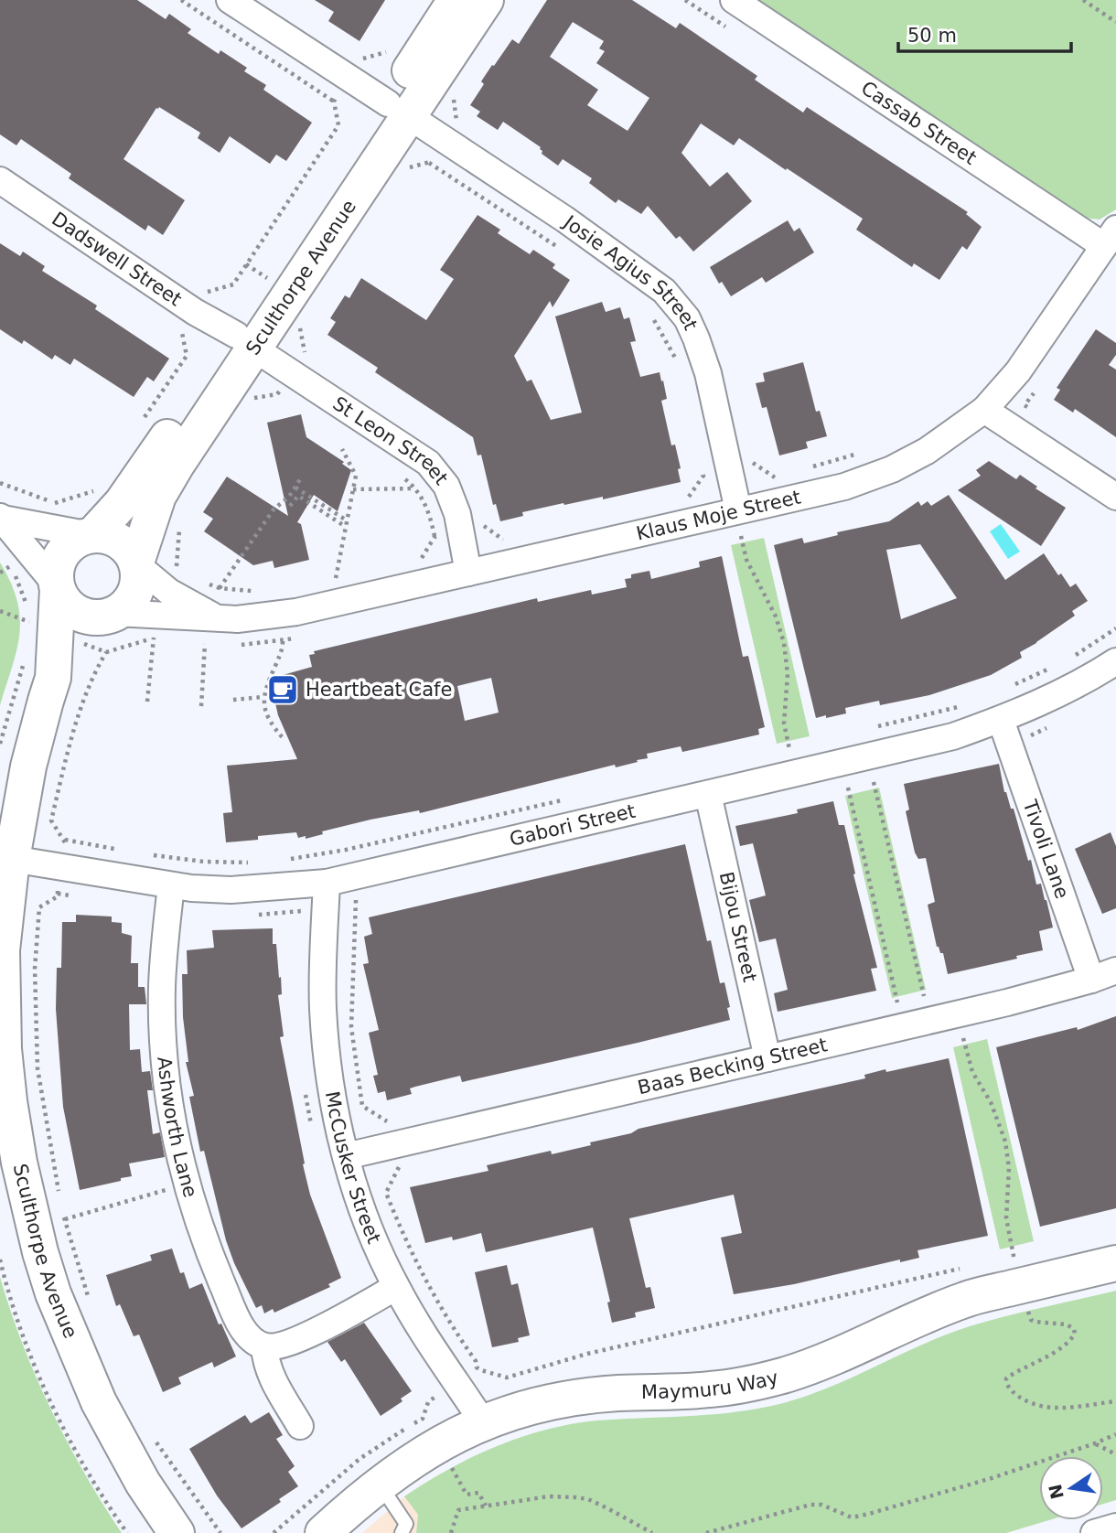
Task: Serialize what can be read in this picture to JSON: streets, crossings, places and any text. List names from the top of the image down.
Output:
{
  "streets": {
    "street": [
      "Cassab Street",
      "Dadswell Street",
      "Josie Agius Street",
      "Sculthorpe Avenue",
      "St Leon Street",
      "Klaus Moje Street",
      "Gabori Street",
      "Tivoli Lane",
      "Bijou Street",
      "Baas Becking Street",
      "Ashworth Lane",
      "McCusker Street",
      "Maymuru Way"
    ]
  },
  "crossings": [
    ["Cassab Street", "Klaus Moje Street"],
    ["Dadswell Street", "Sculthorpe Avenue"],
    ["Dadswell Street", "St Leon Street"],
    ["Josie Agius Street", "Sculthorpe Avenue"],
    ["Josie Agius Street", "Klaus Moje Street"],
    ["Sculthorpe Avenue", "St Leon Street"],
    ["Sculthorpe Avenue", "Klaus Moje Street"],
    ["Sculthorpe Avenue", "Gabori Street"],
    ["St Leon Street", "Klaus Moje Street"],
    ["Gabori Street", "Tivoli Lane"],
    ["Gabori Street", "Bijou Street"],
    ["Gabori Street", "Ashworth Lane"],
    ["Gabori Street", "McCusker Street"],
    ["Tivoli Lane", "Baas Becking Street"],
    ["Bijou Street", "Baas Becking Street"],
    ["Baas Becking Street", "McCusker Street"],
    ["McCusker Street", "Maymuru Way"]
  ],
  "places": {
    "cafe": ["Heartbeat Cafe"]
  },
  "scale_bar": "50 m",
  "north": "left"
}
